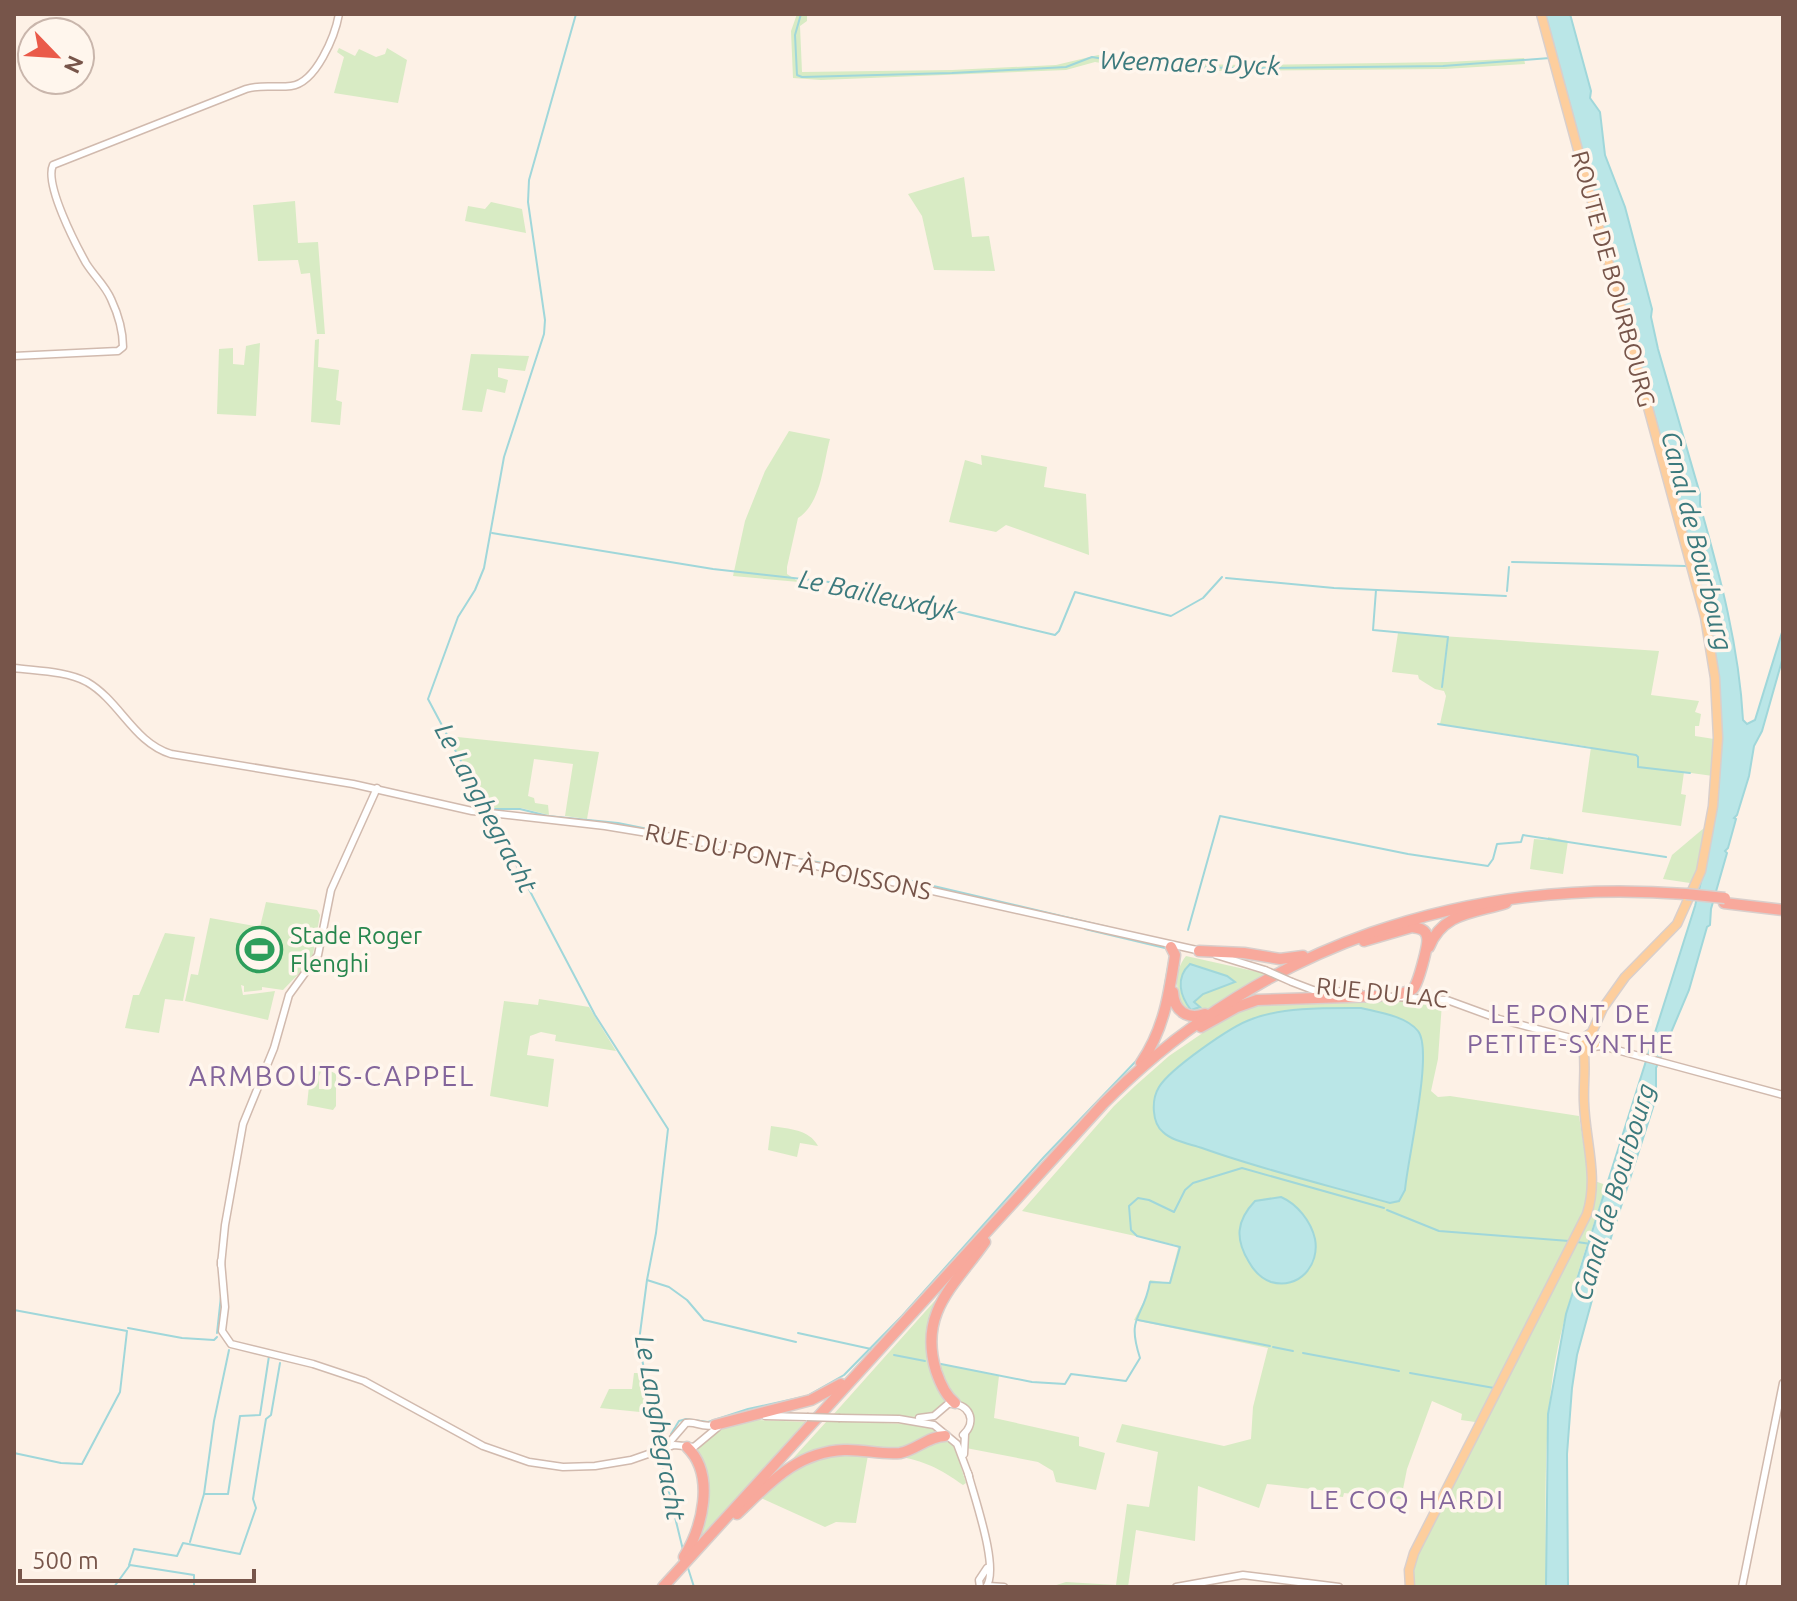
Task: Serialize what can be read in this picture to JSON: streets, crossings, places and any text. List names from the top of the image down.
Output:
{
  "streets": {
    "main road": ["ROUTE DE BOURBOURG"],
    "street": ["RUE DU PONT À POISSONS", "RUE DU LAC"]
  },
  "crossings": [
    ["ROUTE DE BOURBOURG", "RUE DU LAC"],
    ["RUE DU PONT À POISSONS", "RUE DU LAC"]
  ],
  "districts": ["LE PONT DE PETITE-SYNTHE", "ARMBOUTS-CAPPEL", "LE COQ HARDI"],
  "water": [
    "Weemaers Dyck",
    "Canal de Bourbourg",
    "Le Bailleuxdyk",
    "Le Langhegracht"
  ],
  "places": {
    "sports": ["Stade Roger Flenghi"]
  },
  "scale_bar": "500 m",
  "north": "bottom right"
}
